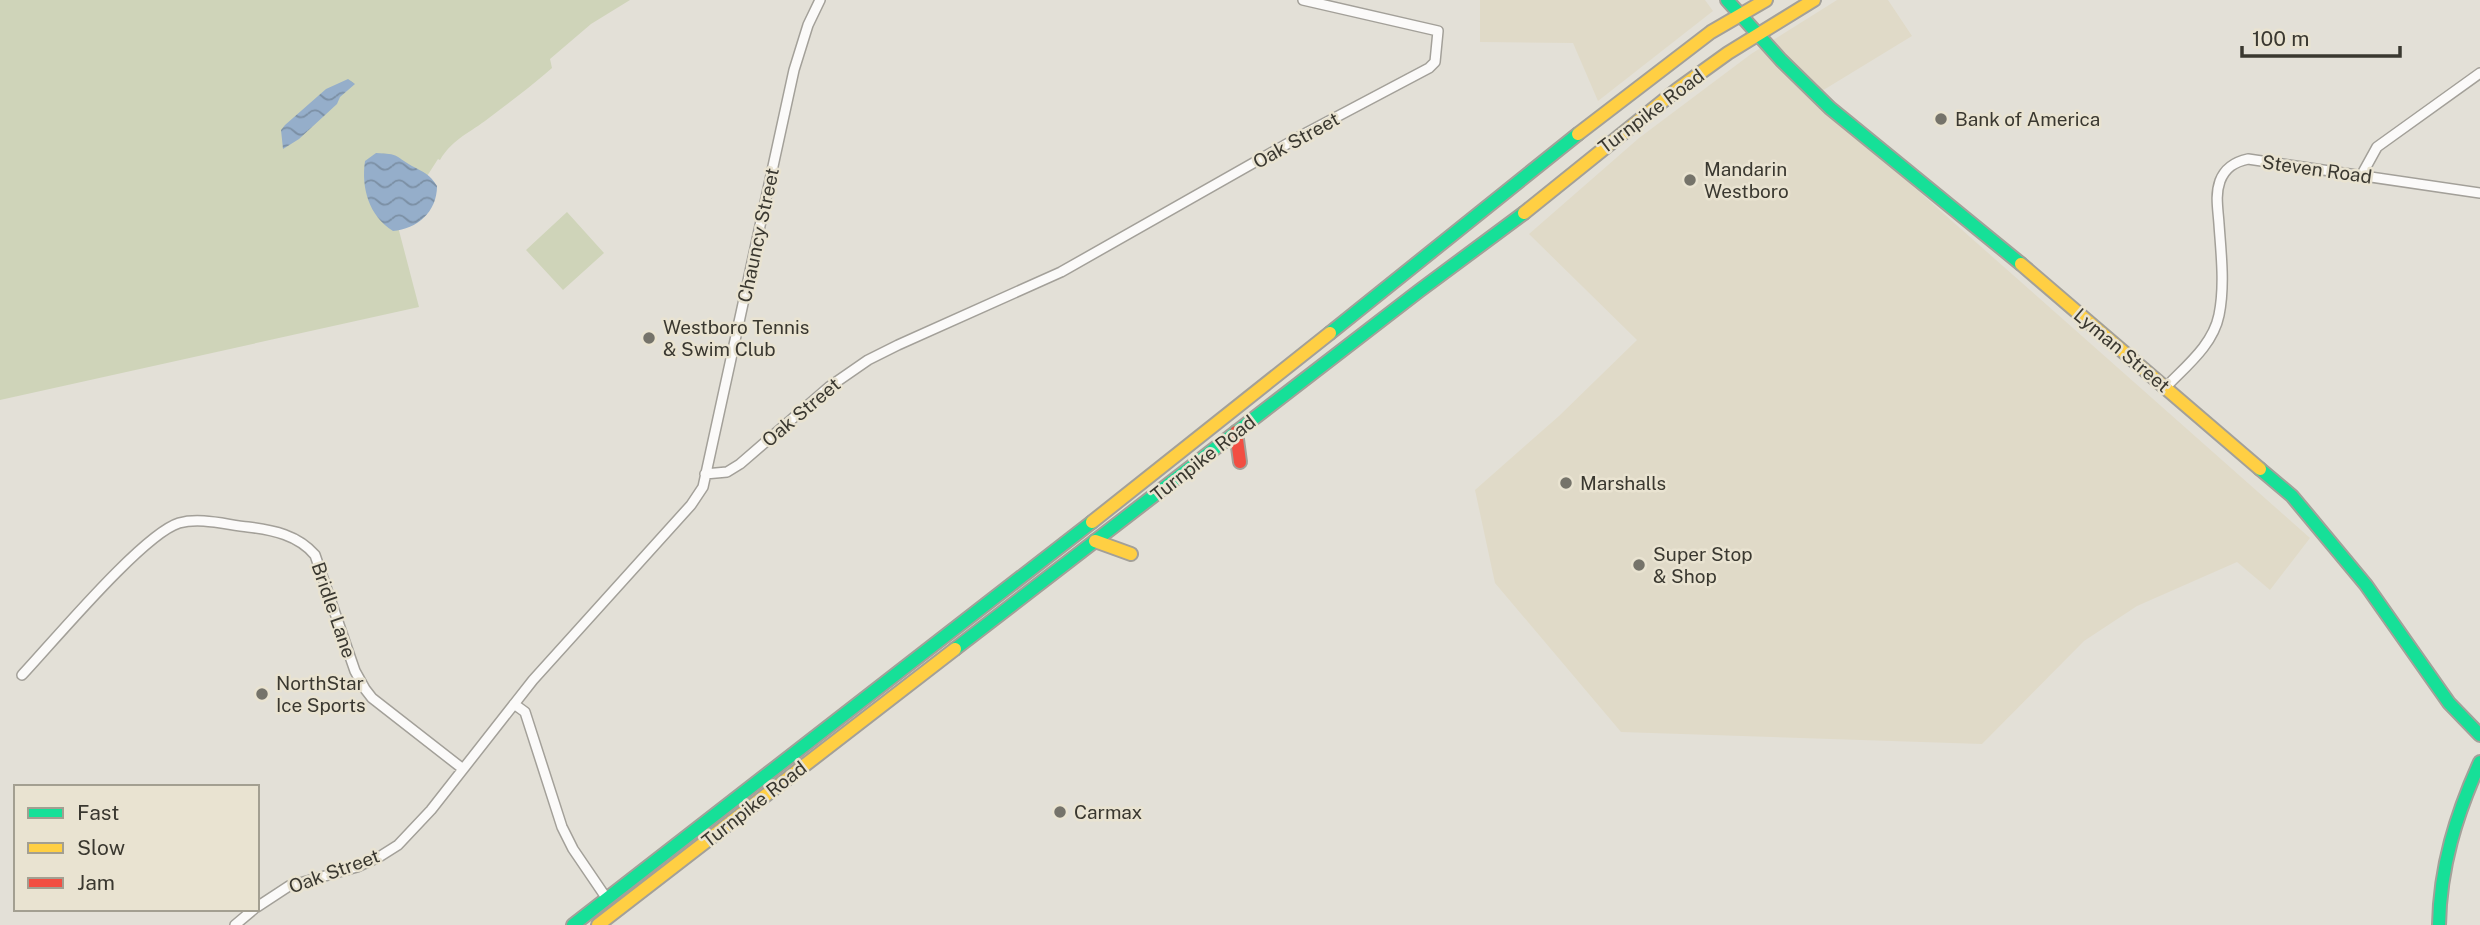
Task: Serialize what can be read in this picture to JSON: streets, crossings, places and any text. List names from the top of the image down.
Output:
{
  "streets": {
    "main road": ["Turnpike Road", "Lyman Street"],
    "street": [
      "Oak Street",
      "Steven Road",
      "Chauncy Street",
      "Bridle Lane"
    ]
  },
  "crossings": [
    ["Turnpike Road", "Lyman Street"],
    ["Oak Street", "Chauncy Street"],
    ["Oak Street", "Bridle Lane"],
    ["Steven Road", "Lyman Street"]
  ],
  "places": [
    "Bank of America",
    "Mandarin Westboro",
    "Westboro Tennis & Swim Club",
    "Marshalls",
    "Super Stop & Shop",
    "NorthStar Ice Sports",
    "Carmax"
  ],
  "legend": ["Fast", "Slow", "Jam"],
  "scale_bar": "100 m"
}
